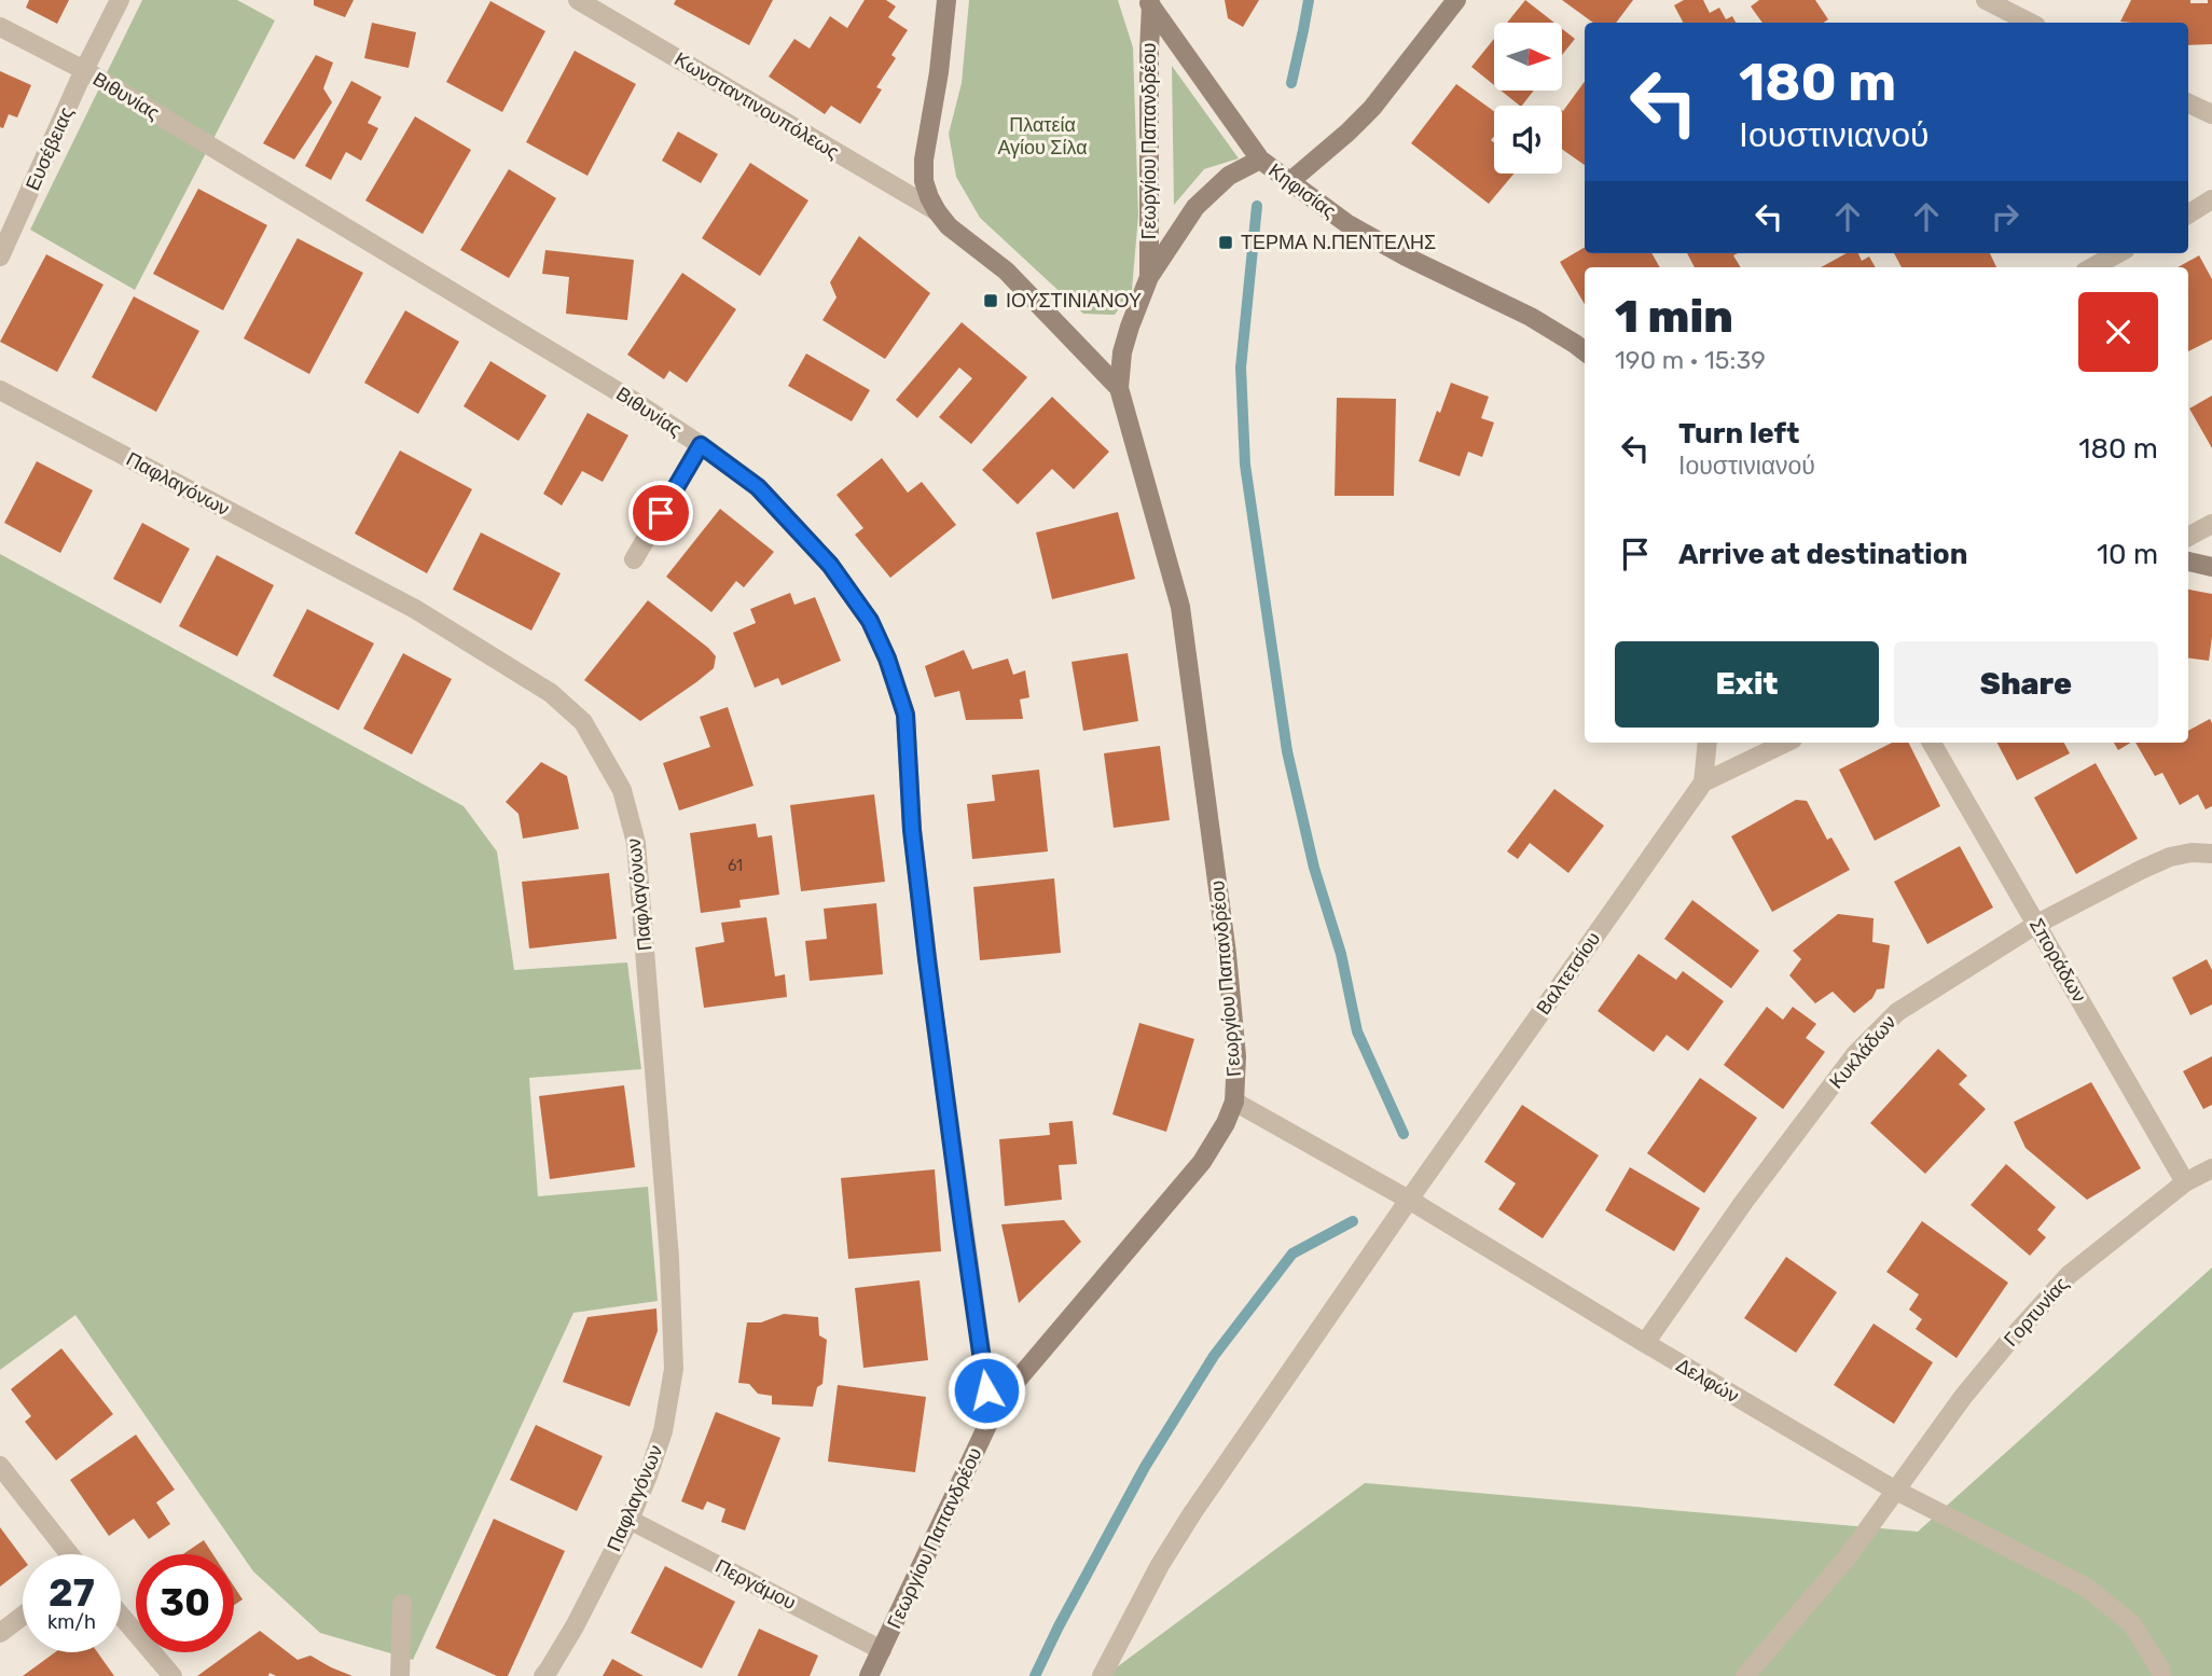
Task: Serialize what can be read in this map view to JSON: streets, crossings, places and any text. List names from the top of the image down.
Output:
{
  "streets": {
    "street": [
      "Βιθυνίας",
      "Κωνσταντινουπόλεως",
      "Γεωργίου Παπανδρέου",
      "Ευσέβειας",
      "Κηφισίας",
      "Παφλαγόνων",
      "Σποράδων",
      "Βαλτετσίου",
      "Κυκλάδων",
      "Γορτυνίας",
      "Δελφών",
      "Περγάμου"
    ]
  },
  "crossings": [
    ["Βιθυνίας", "Γεωργίου Παπανδρέου"],
    ["Βιθυνίας", "Ευσέβειας"],
    ["Κωνσταντινουπόλεως", "Γεωργίου Παπανδρέου"],
    ["Γεωργίου Παπανδρέου", "Κηφισίας"],
    ["Γεωργίου Παπανδρέου", "Δελφών"],
    ["Γεωργίου Παπανδρέου", "Περγάμου"],
    ["Παφλαγόνων", "Περγάμου"],
    ["Σποράδων", "Κυκλάδων"],
    ["Σποράδων", "Γορτυνίας"],
    ["Βαλτετσίου", "Δελφών"],
    ["Κυκλάδων", "Δελφών"],
    ["Γορτυνίας", "Δελφών"]
  ],
  "parks": ["Πλατεία Αγίου Σίλα"],
  "places": {
    "transit": ["ΤΕΡΜΑ Ν.ΠΕΝΤΕΛΗΣ", "ΙΟΥΣΤΙΝΙΑΝΟΥ"]
  },
  "house_numbers": ["61"],
  "north": "right",
  "page": {
    "turn": ["180 m", "Ιουστινιανού"],
    "heading": ["1 min", "190 m · 15:39"],
    "list": [
      {
        "name": "Turn left",
        "note": "Ιουστινιανού",
        "value": "180 m"
      },
      {
        "name": "Arrive at destination",
        "value": "10 m"
      }
    ],
    "buttons": ["Exit", "Share"],
    "speed": "27 km/h",
    "limit": "30"
  }
}
